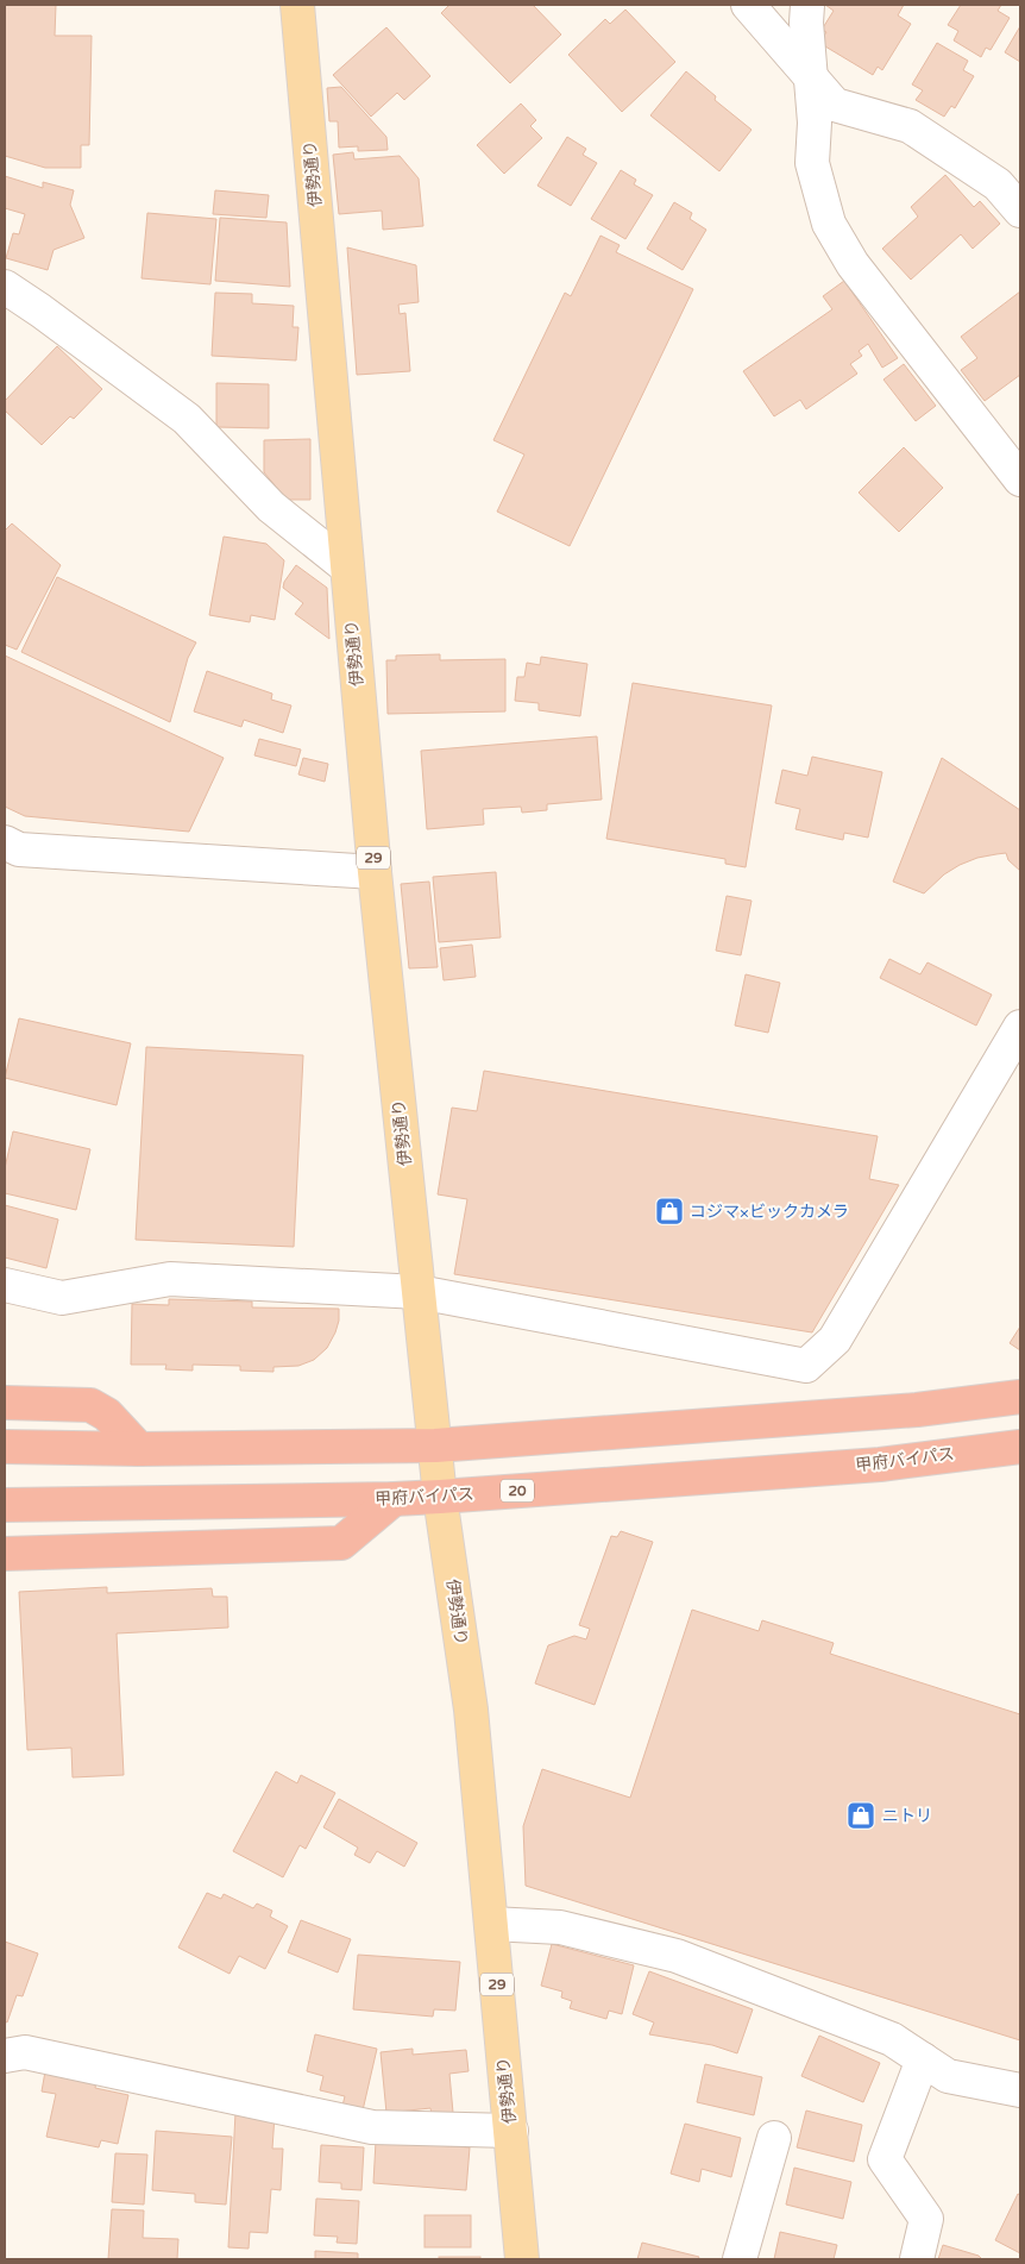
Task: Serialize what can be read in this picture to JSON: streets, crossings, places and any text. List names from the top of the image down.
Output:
{
  "streets": {
    "highway": ["甲府バイパス", "20"],
    "main road": ["伊勢通り", "29"]
  },
  "crossings": [
    ["伊勢通り", "甲府バイパス"]
  ],
  "places": {
    "shop": ["コジマ×ビックカメラ", "ニトリ"]
  }
}
